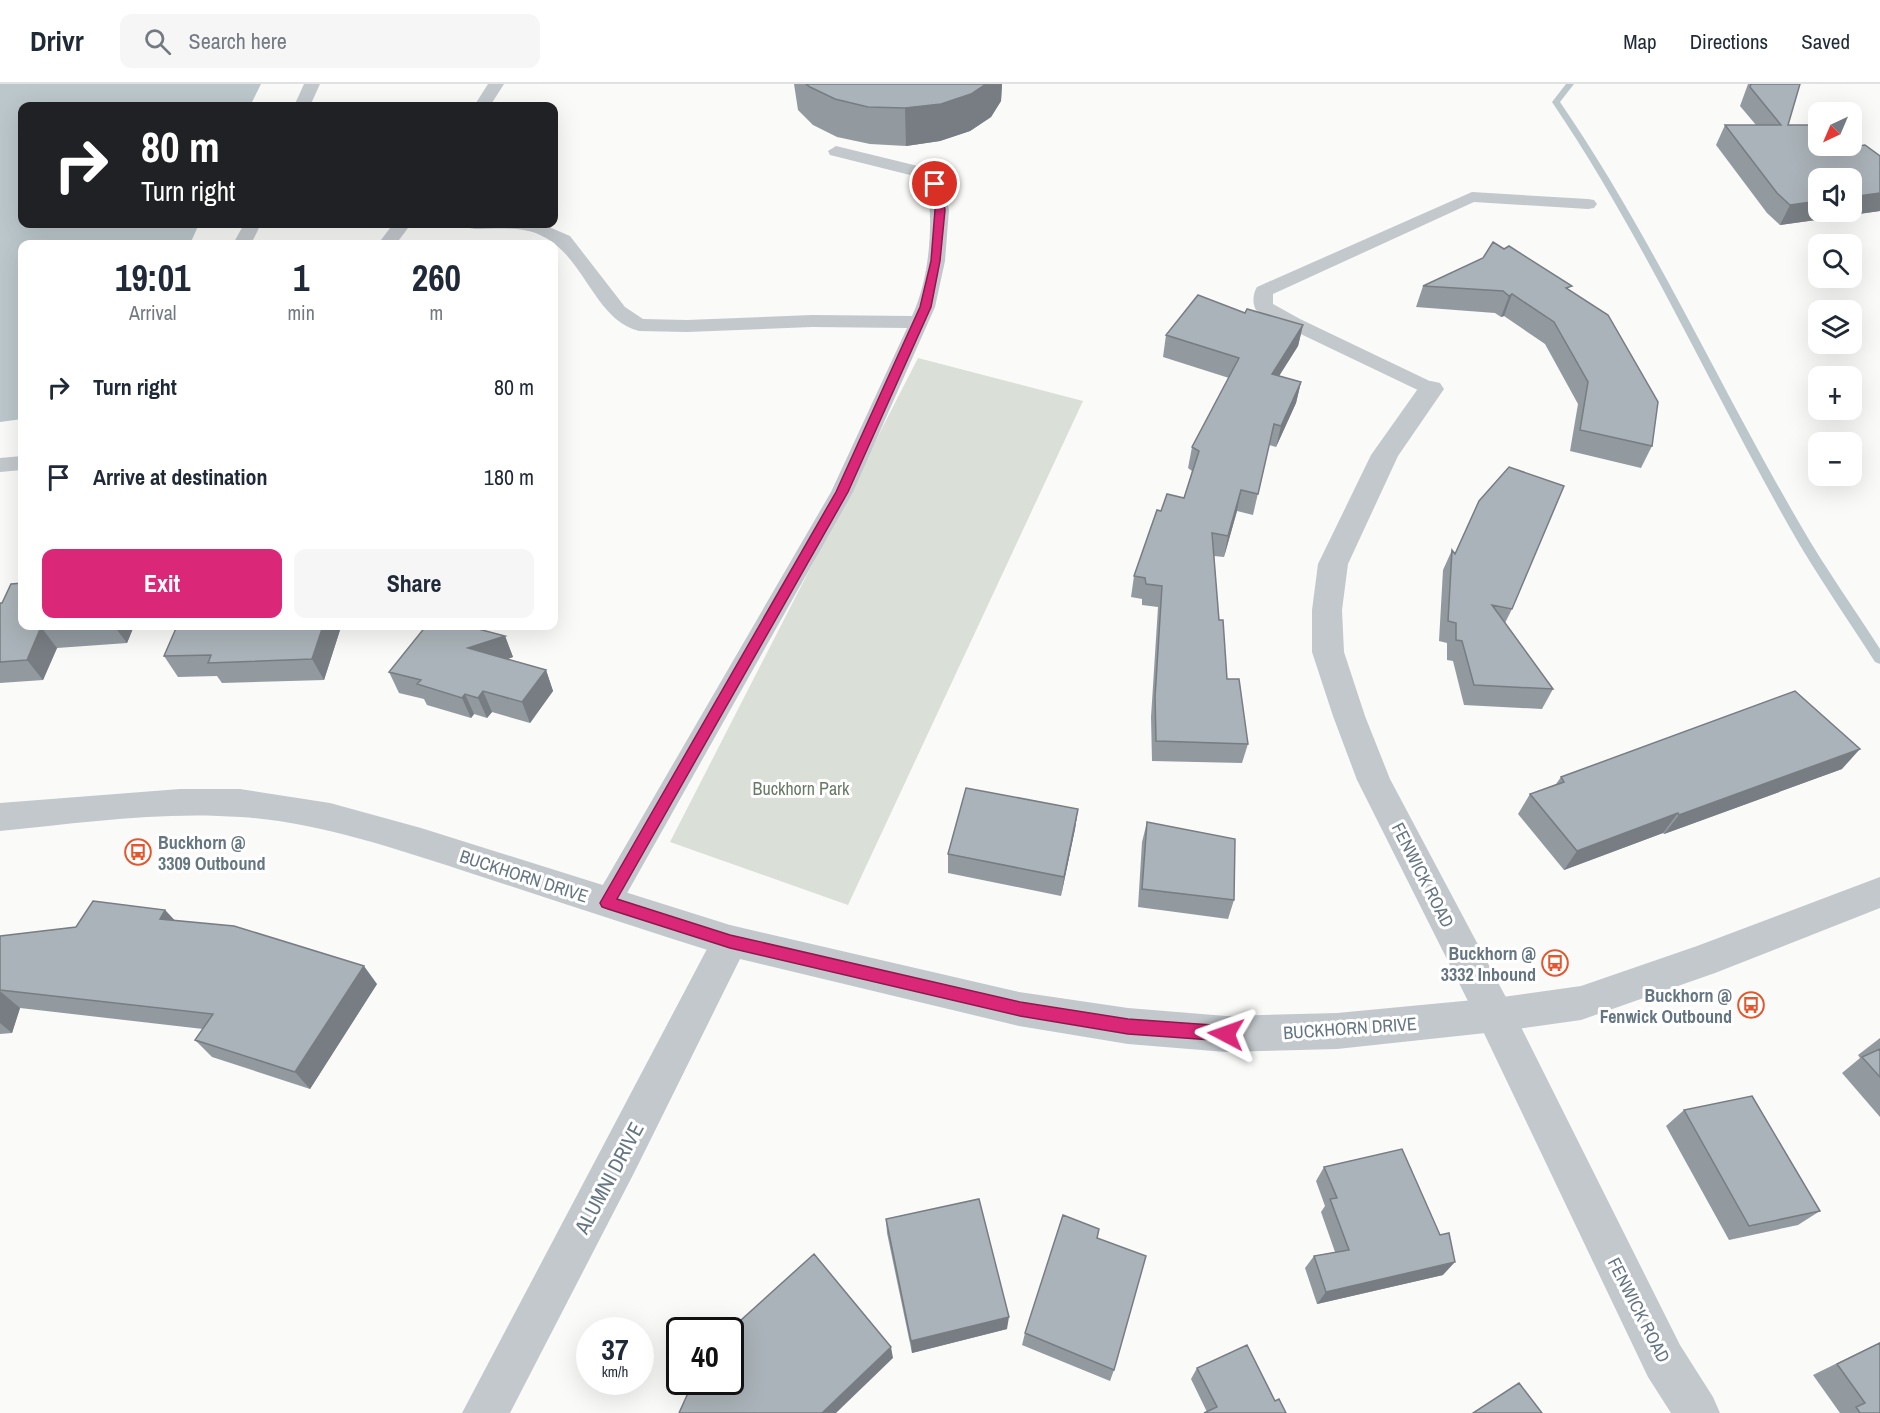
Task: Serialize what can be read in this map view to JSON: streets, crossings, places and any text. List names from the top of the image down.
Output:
{
  "streets": {
    "street": ["FENWICK ROAD", "BUCKHORN DRIVE", "ALUMNI DRIVE"]
  },
  "crossings": [
    ["FENWICK ROAD", "BUCKHORN DRIVE"],
    ["BUCKHORN DRIVE", "ALUMNI DRIVE"]
  ],
  "parks": ["Buckhorn Park"],
  "places": {
    "bus stop": ["Buckhorn @ 3309 Outbound", "Buckhorn @ 3332 Inbound", "Buckhorn @ Fenwick Outbound"]
  },
  "north": "bottom left",
  "page": {
    "header": "Drivr",
    "search": "Search here",
    "nav": ["Map", "Directions", "Saved"],
    "map_buttons": ["+", "−"],
    "turn": ["80 m", "Turn right"],
    "eta": [
      "19:01",
      "Arrival",
      "1",
      "min",
      "260",
      "m"
    ],
    "list": [
      {
        "name": "Turn right",
        "value": "80 m"
      },
      {
        "name": "Arrive at destination",
        "value": "180 m"
      }
    ],
    "buttons": ["Exit", "Share"],
    "speed": "37 km/h",
    "limit": "40"
  }
}
